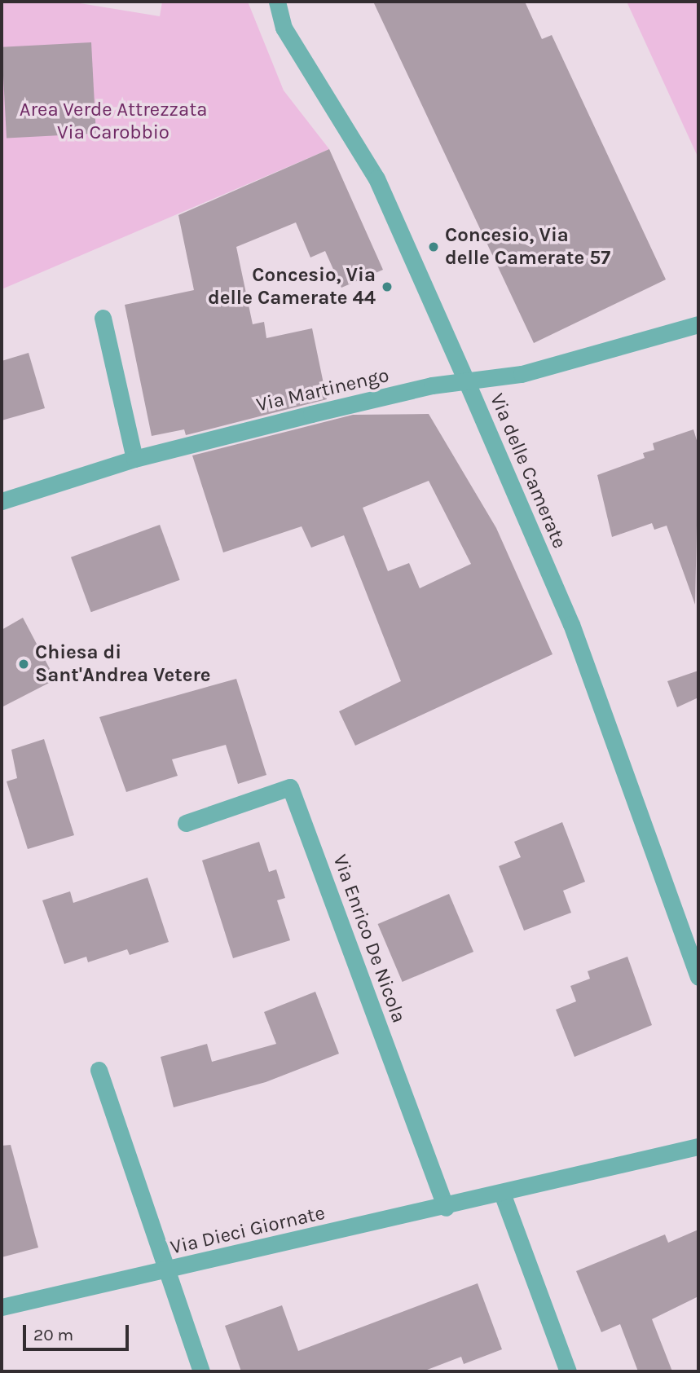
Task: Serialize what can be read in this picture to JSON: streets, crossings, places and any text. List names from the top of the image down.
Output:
{
  "streets": {
    "street": [
      "Via Martinengo",
      "Via delle Camerate",
      "Via Enrico De Nicola",
      "Via Dieci Giornate"
    ]
  },
  "crossings": [
    ["Via Martinengo", "Via delle Camerate"],
    ["Via Enrico De Nicola", "Via Dieci Giornate"]
  ],
  "parks": ["Area Verde Attrezzata Via Carobbio"],
  "places": ["Concesio, Via delle Camerate 57", "Concesio, Via delle Camerate 44", "Chiesa di Sant'Andrea Vetere"],
  "scale_bar": "20 m"
}
